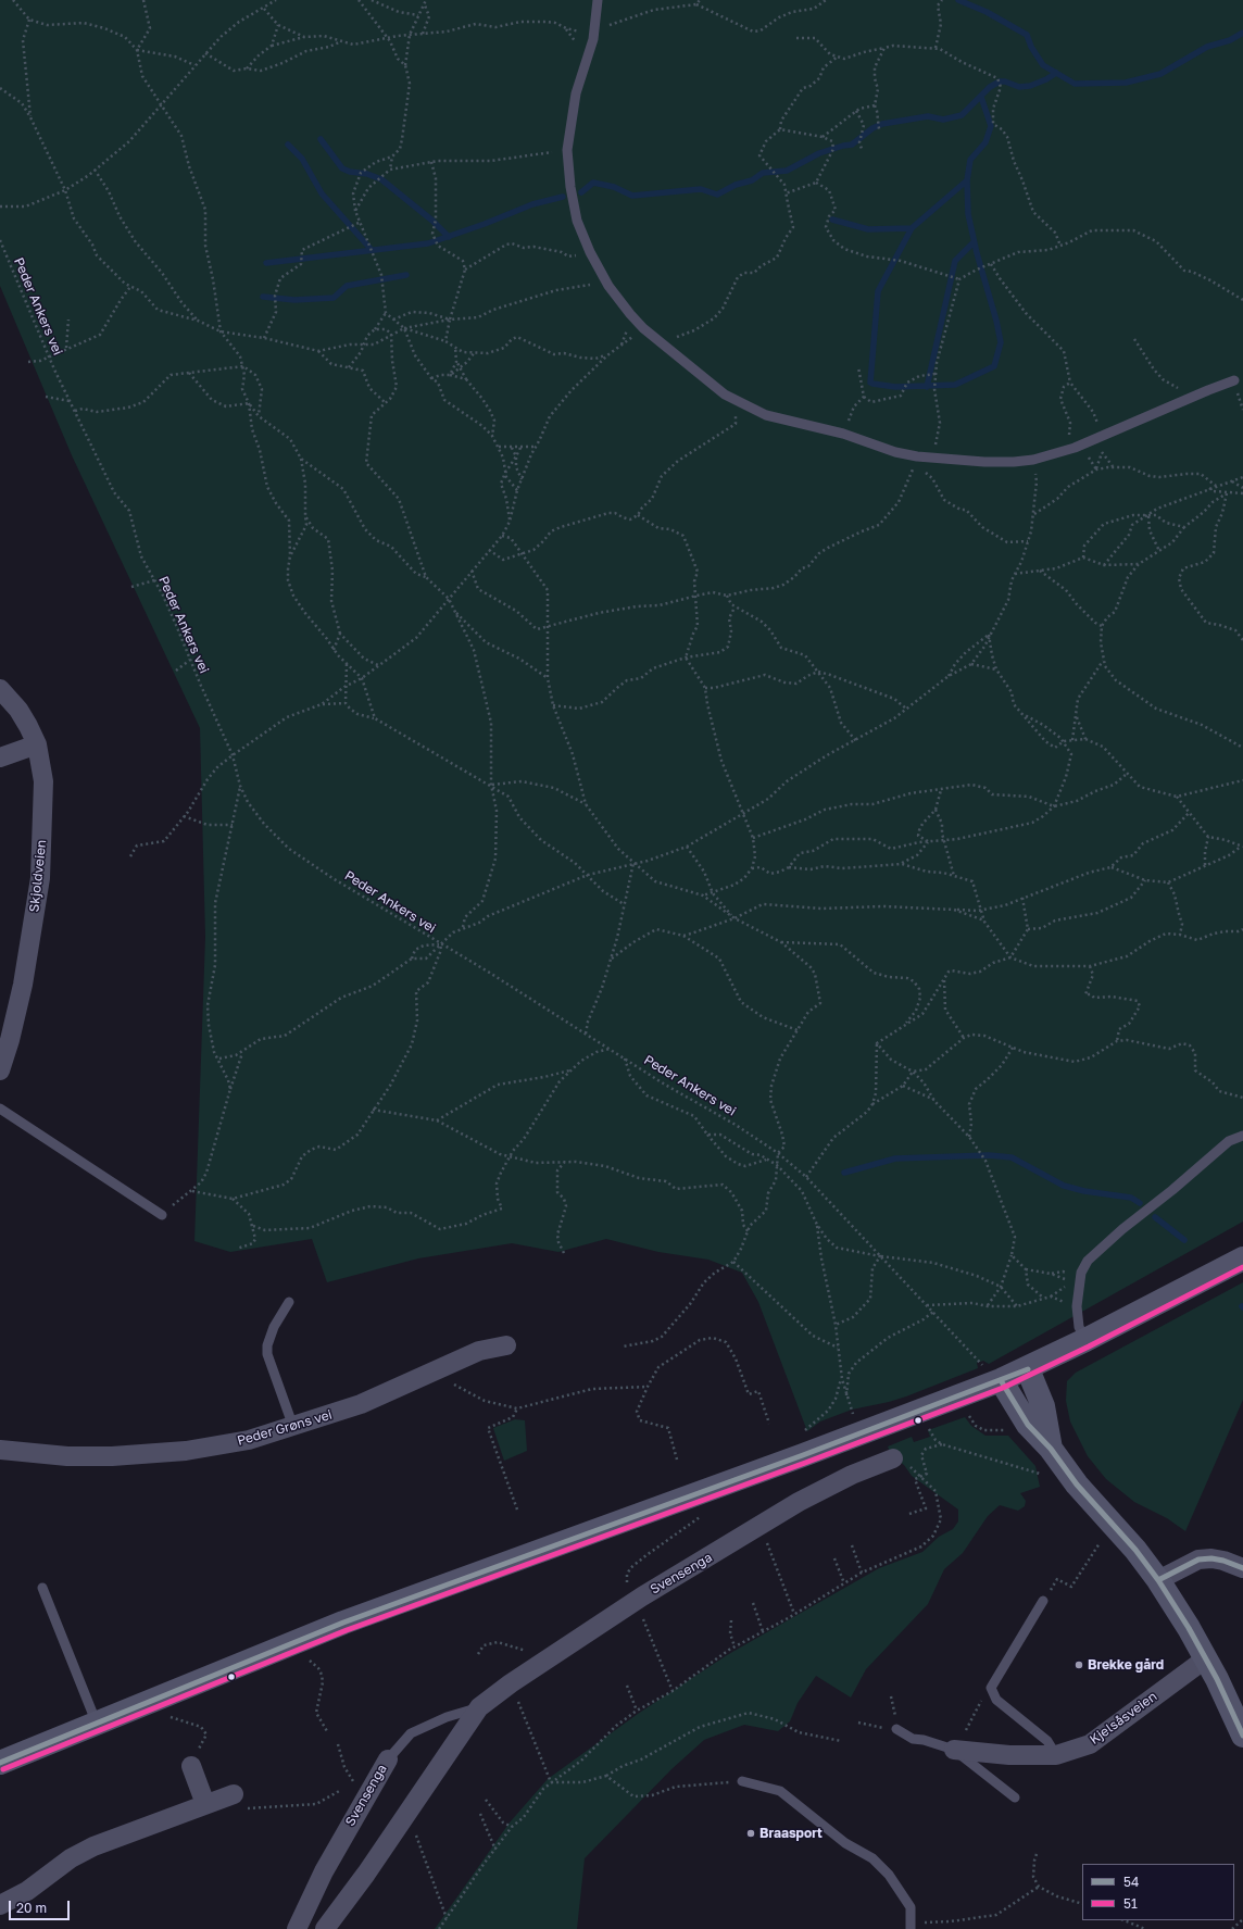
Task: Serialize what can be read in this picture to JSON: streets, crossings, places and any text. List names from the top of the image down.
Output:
{
  "streets": {
    "street": [
      "Skjoldveien",
      "Peder Grøns vei",
      "Svensenga",
      "Kjelsåsveien"
    ],
    "path": ["Peder Ankers vei"]
  },
  "places": ["Brekke gård", "Braasport"],
  "lines": ["transit line 51", "transit line 54"],
  "legend": ["54", "51"],
  "scale_bar": "20 m"
}
